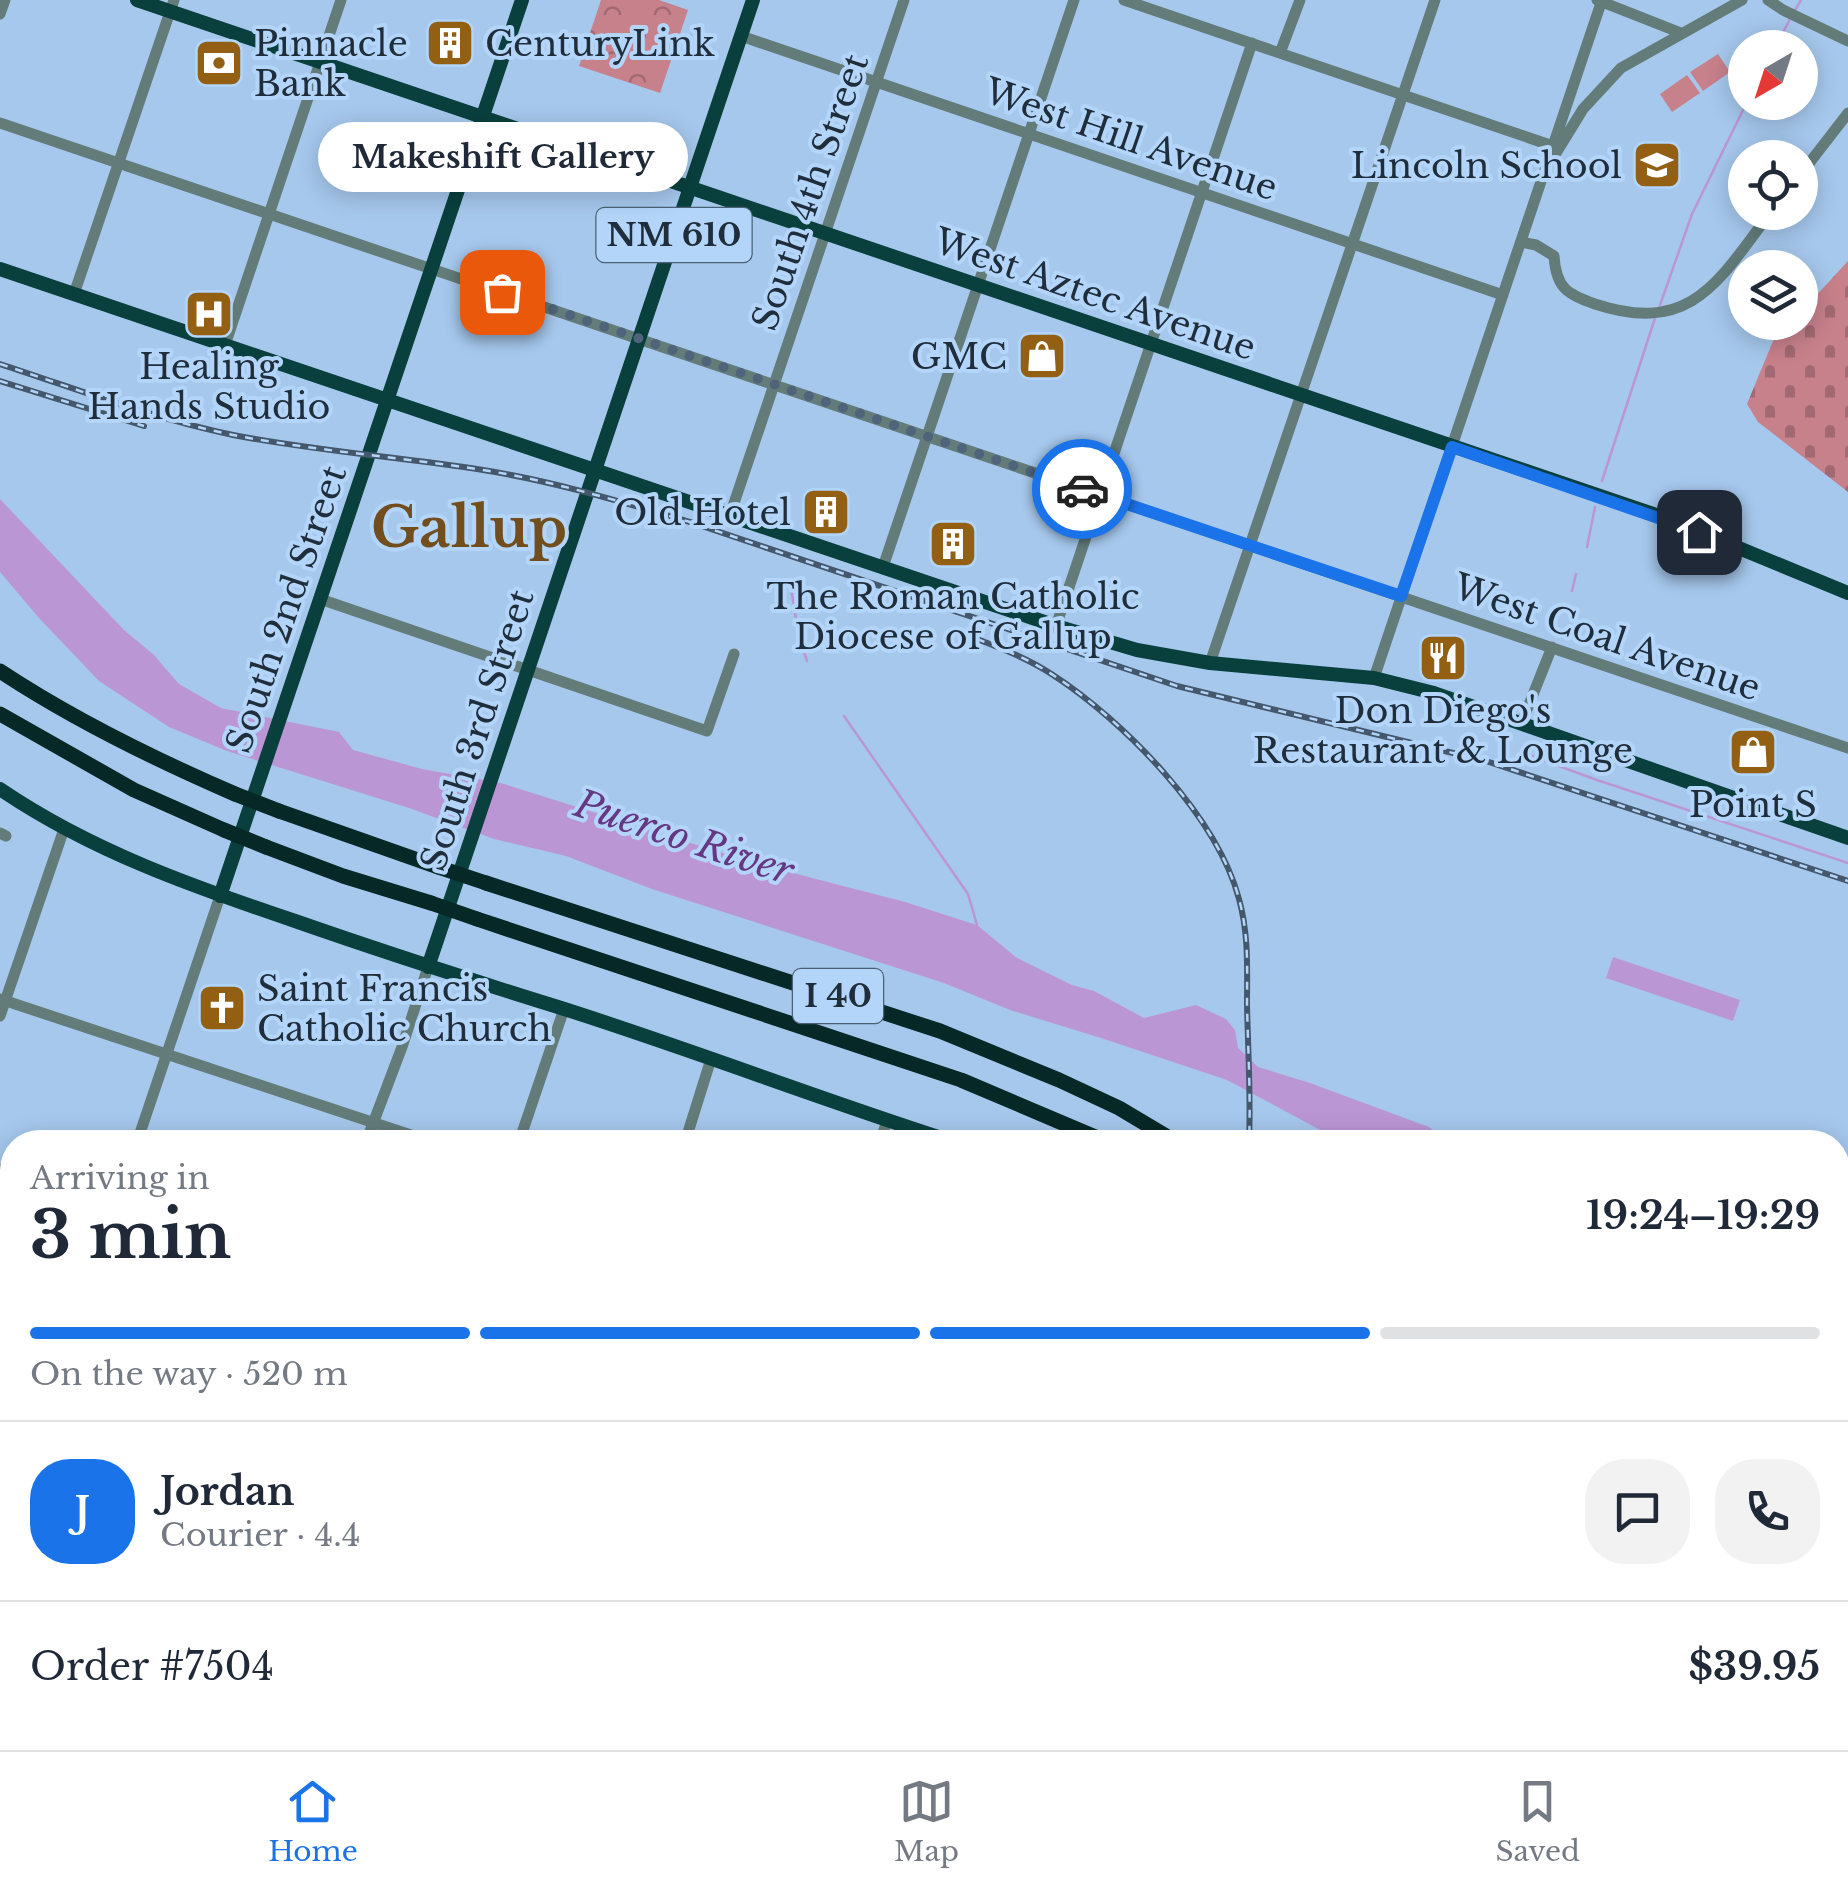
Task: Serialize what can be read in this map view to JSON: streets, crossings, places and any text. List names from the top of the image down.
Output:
{
  "streets": {
    "highway": ["I 40"],
    "main road": [
      "NM 610",
      "West Aztec Avenue",
      "South 2nd Street",
      "South 3rd Street"
    ],
    "street": ["West Hill Avenue", "South 4th Street", "West Coal Avenue"]
  },
  "crossings": [
    ["West Hill Avenue", "South 4th Street"],
    ["West Hill Avenue", "South 3rd Street"],
    ["South 4th Street", "West Aztec Avenue"],
    ["South 4th Street", "West Coal Avenue"],
    ["West Aztec Avenue", "South 2nd Street"],
    ["West Aztec Avenue", "South 3rd Street"],
    ["South 2nd Street", "West Coal Avenue"],
    ["West Coal Avenue", "South 3rd Street"]
  ],
  "districts": ["Gallup"],
  "water": ["Puerco River"],
  "places": {
    "building": ["CenturyLink", "Old Hotel", "The Roman Catholic Diocese of Gallup"],
    "bank": ["Pinnacle Bank"],
    "school or university": ["Lincoln School"],
    "other": ["Makeshift Gallery"],
    "hospital": ["Healing Hands Studio"],
    "shop": ["GMC", "Point S"],
    "restaurant": ["Don Diego's Restaurant & Lounge"],
    "church": ["Saint Francis Catholic Church"]
  },
  "north": "bottom left",
  "page": {
    "bubble": "Makeshift Gallery",
    "heading": ["3 min", "Arriving in", "19:24–19:29"],
    "panel": [
      "Jordan",
      "Courier · 4.4",
      "Order #7504",
      "$39.95"
    ],
    "bar": "On the way · 520 m",
    "round": "J",
    "tabs": ["Home", "Map", "Saved"]
  }
}
